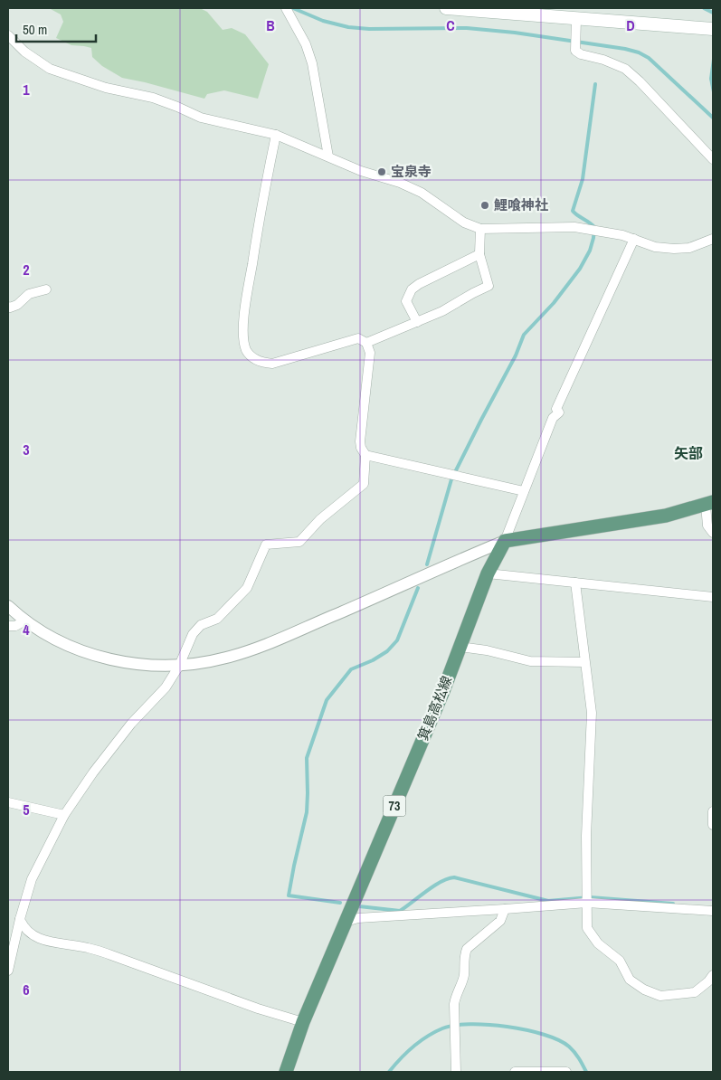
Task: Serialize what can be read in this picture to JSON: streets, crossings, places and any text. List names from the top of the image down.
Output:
{
  "streets": {
    "main road": ["箕島高松線", "73"]
  },
  "districts": ["矢部"],
  "places": ["宝泉寺", "鯉喰神社"],
  "scale_bar": "50 m",
  "grid": {
    "columns": ["B", "C", "D"],
    "rows": [
      "1",
      "2",
      "3",
      "4",
      "5",
      "6"
    ]
  }
}
